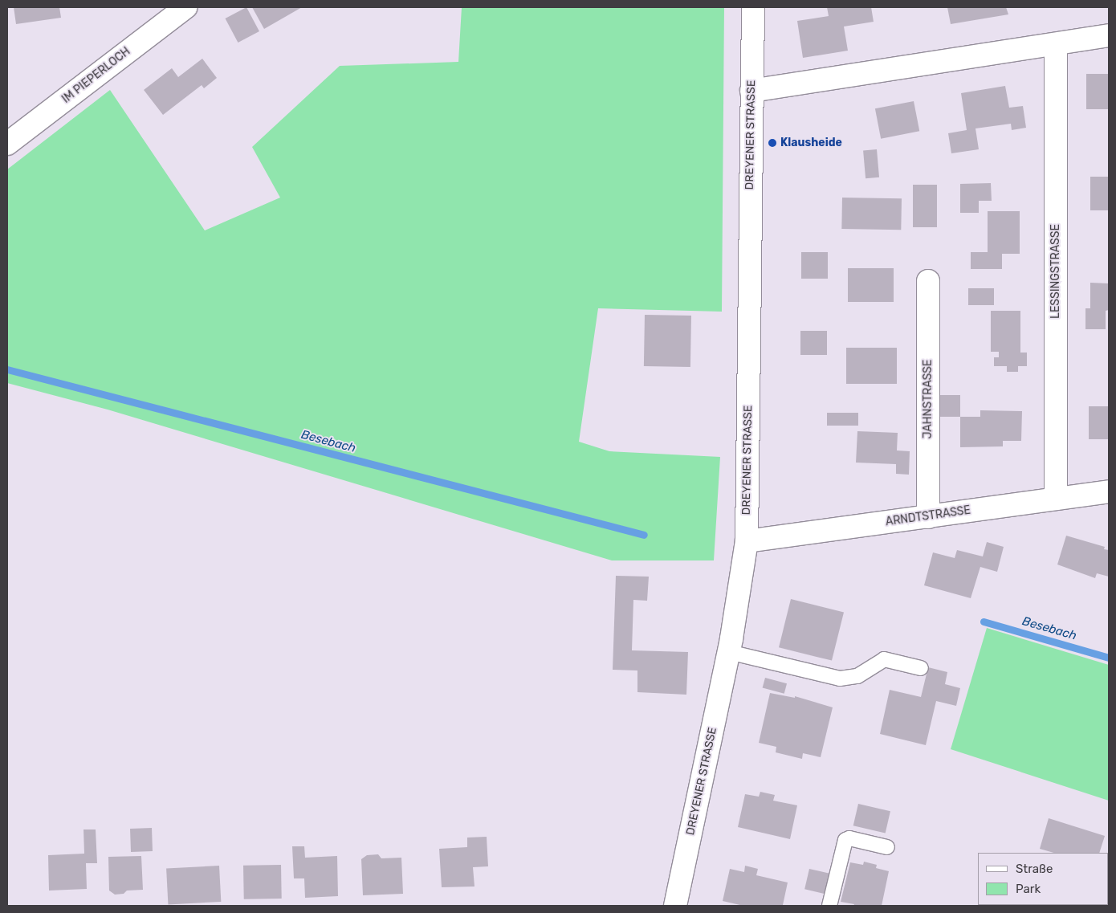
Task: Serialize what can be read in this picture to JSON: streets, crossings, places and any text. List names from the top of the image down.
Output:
{
  "streets": {
    "street": [
      "IM PIEPERLOCH",
      "DREYENER STRASSE",
      "LESSINGSTRASSE",
      "JAHNSTRASSE",
      "ARNDTSTRASSE"
    ]
  },
  "crossings": [
    ["DREYENER STRASSE", "ARNDTSTRASSE"],
    ["LESSINGSTRASSE", "ARNDTSTRASSE"],
    ["JAHNSTRASSE", "ARNDTSTRASSE"]
  ],
  "water": ["Besebach"],
  "places": ["Klausheide"],
  "legend": ["Straße", "Park"]
}
